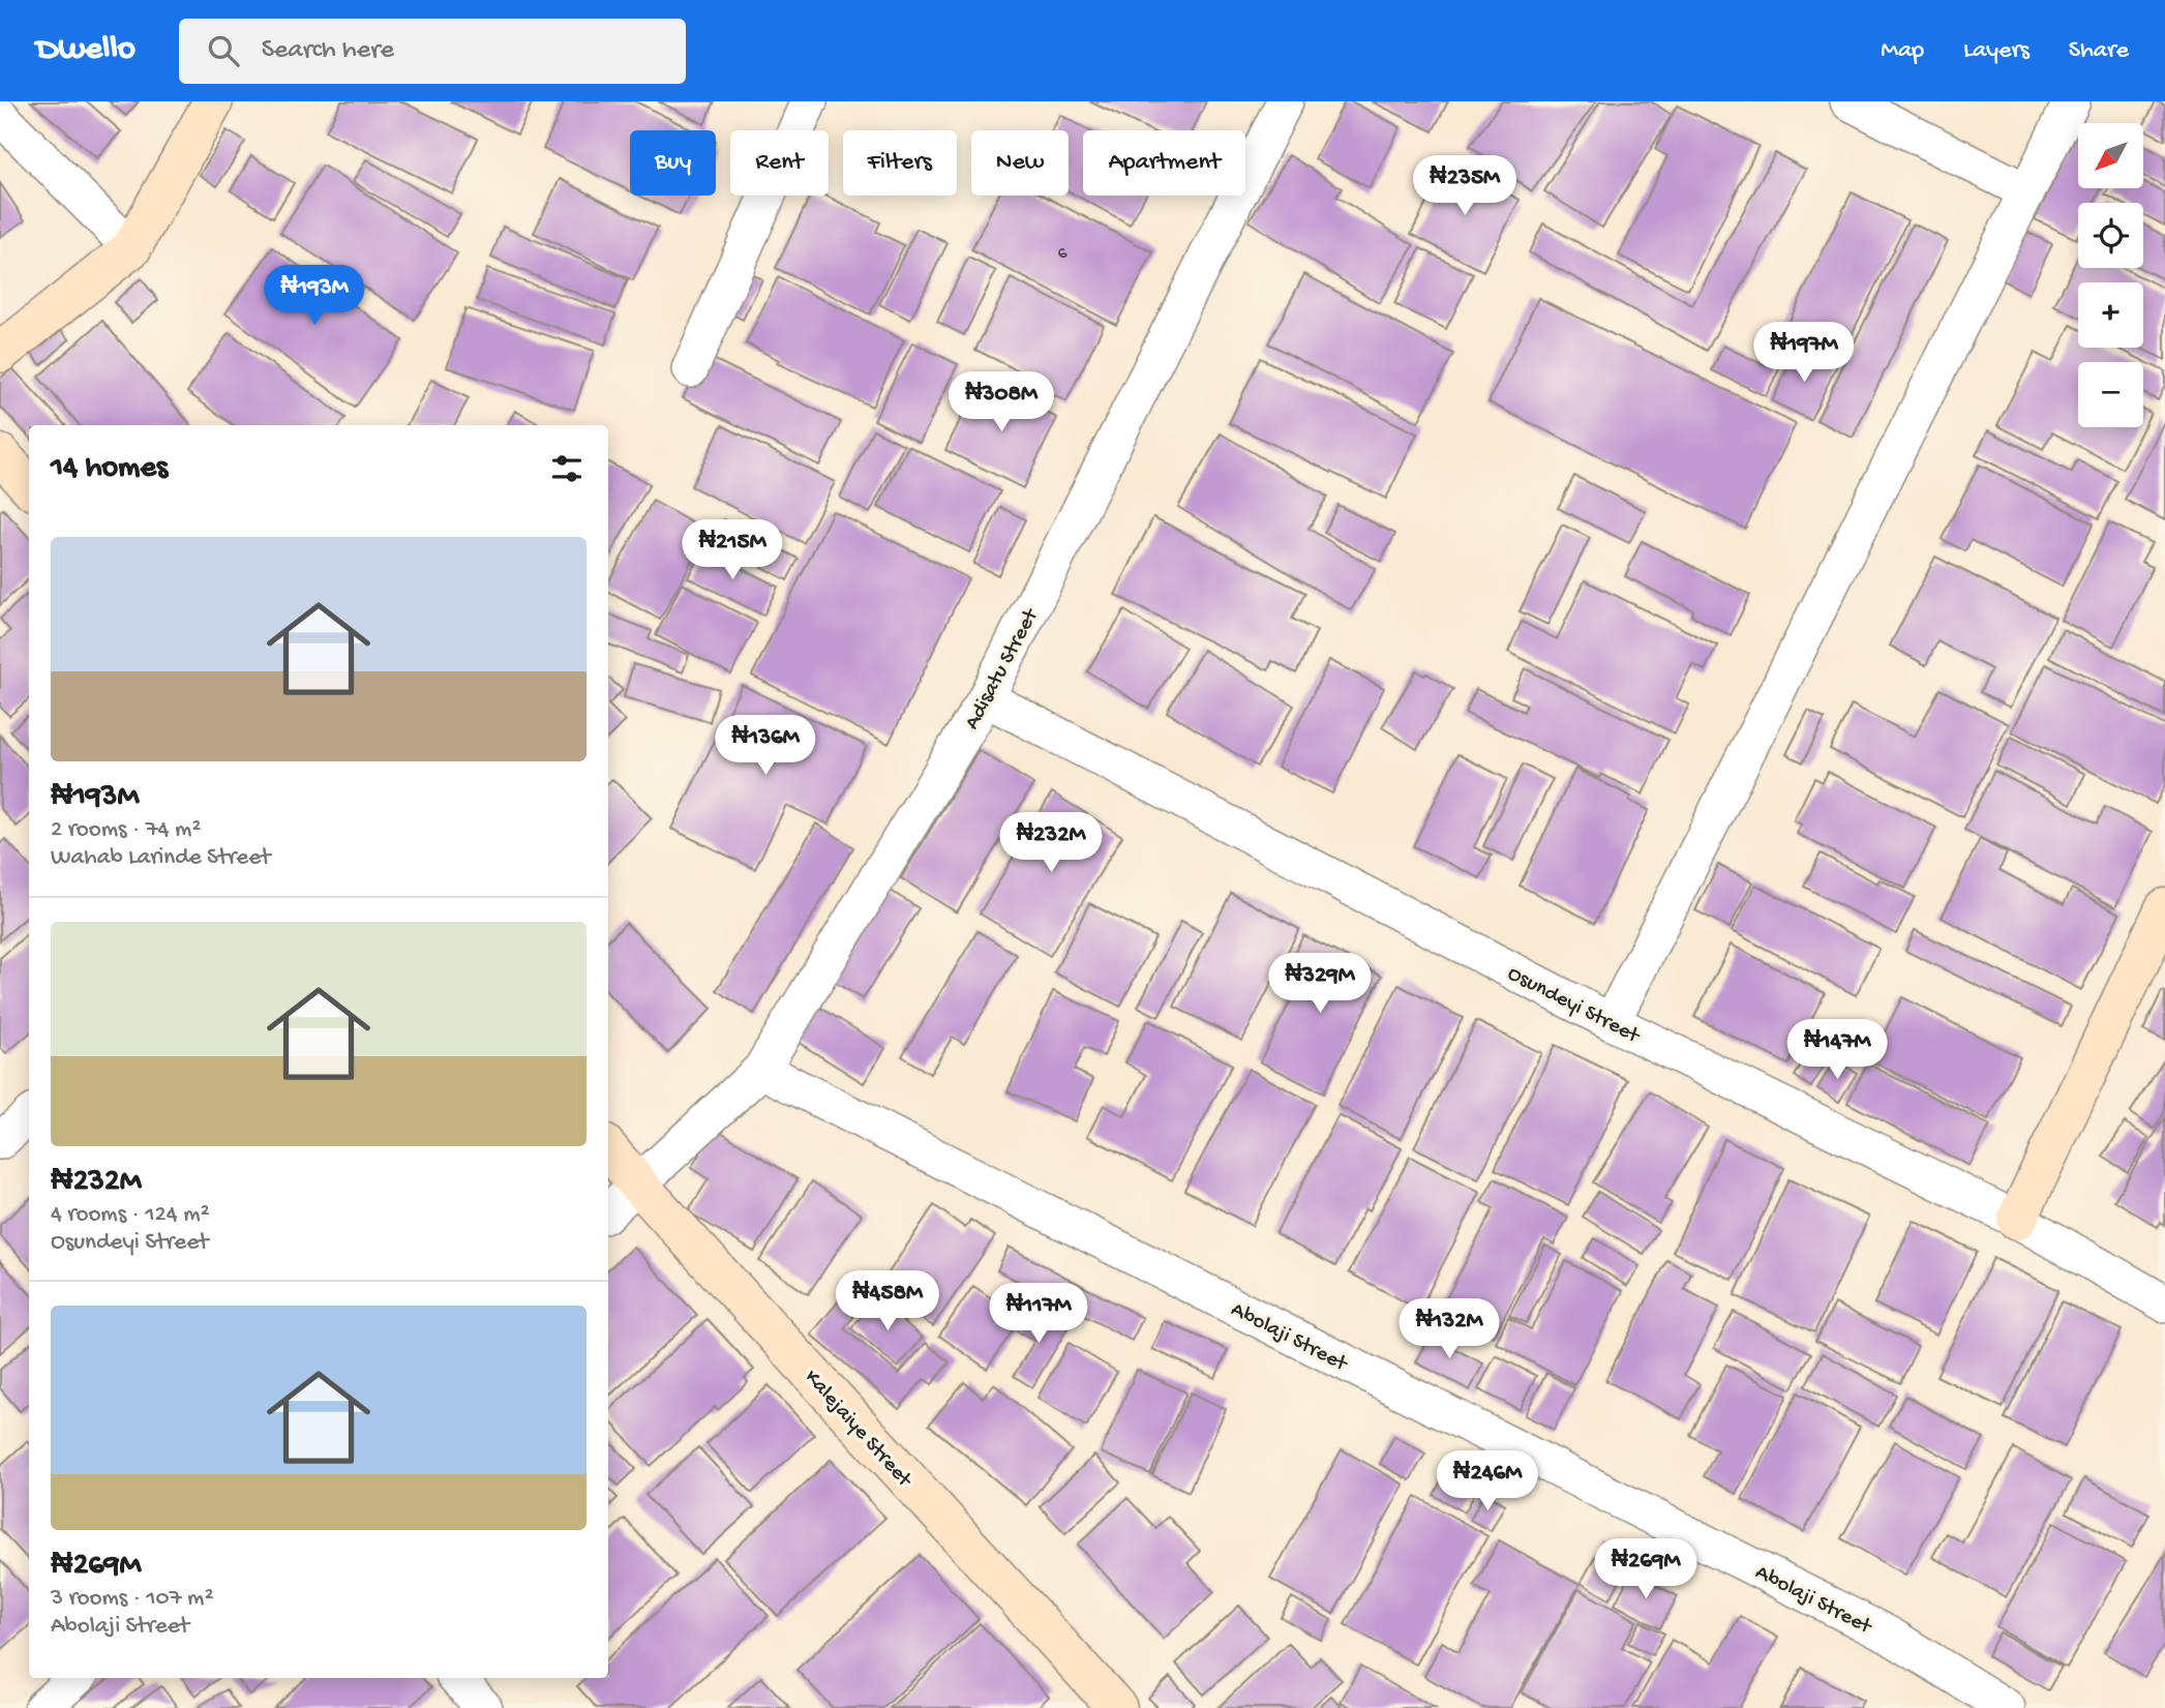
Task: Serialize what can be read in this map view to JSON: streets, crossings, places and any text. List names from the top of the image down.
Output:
{
  "streets": {
    "street": [
      "Adisatu Street",
      "Osundeyi Street",
      "Abolaji Street",
      "Kalejaiye Street"
    ]
  },
  "crossings": [
    ["Adisatu Street", "Osundeyi Street"],
    ["Adisatu Street", "Abolaji Street"],
    ["Adisatu Street", "Kalejaiye Street"]
  ],
  "house_numbers": ["6"],
  "north": "bottom left",
  "page": {
    "header": "Dwello",
    "search": "Search here",
    "nav": ["Map", "Layers", "Share"],
    "map_buttons": ["+", "−"],
    "chip": [
      "Buy",
      "Rent",
      "Filters",
      "New",
      "Apartment"
    ],
    "price": [
      "₦235M",
      "₦193M",
      "₦197M",
      "₦308M",
      "₦215M",
      "₦136M",
      "₦232M",
      "₦329M",
      "₦147M",
      "₦458M",
      "₦117M",
      "₦132M",
      "₦246M",
      "₦269M"
    ],
    "heading": "14 homes",
    "list": [
      {
        "name": "₦193M",
        "note": "2 rooms · 74 m² · Wahab Larinde Street"
      },
      {
        "name": "₦232M",
        "note": "4 rooms · 124 m² · Osundeyi Street"
      },
      {
        "name": "₦269M",
        "note": "3 rooms · 107 m² · Abolaji Street"
      }
    ]
  }
}
